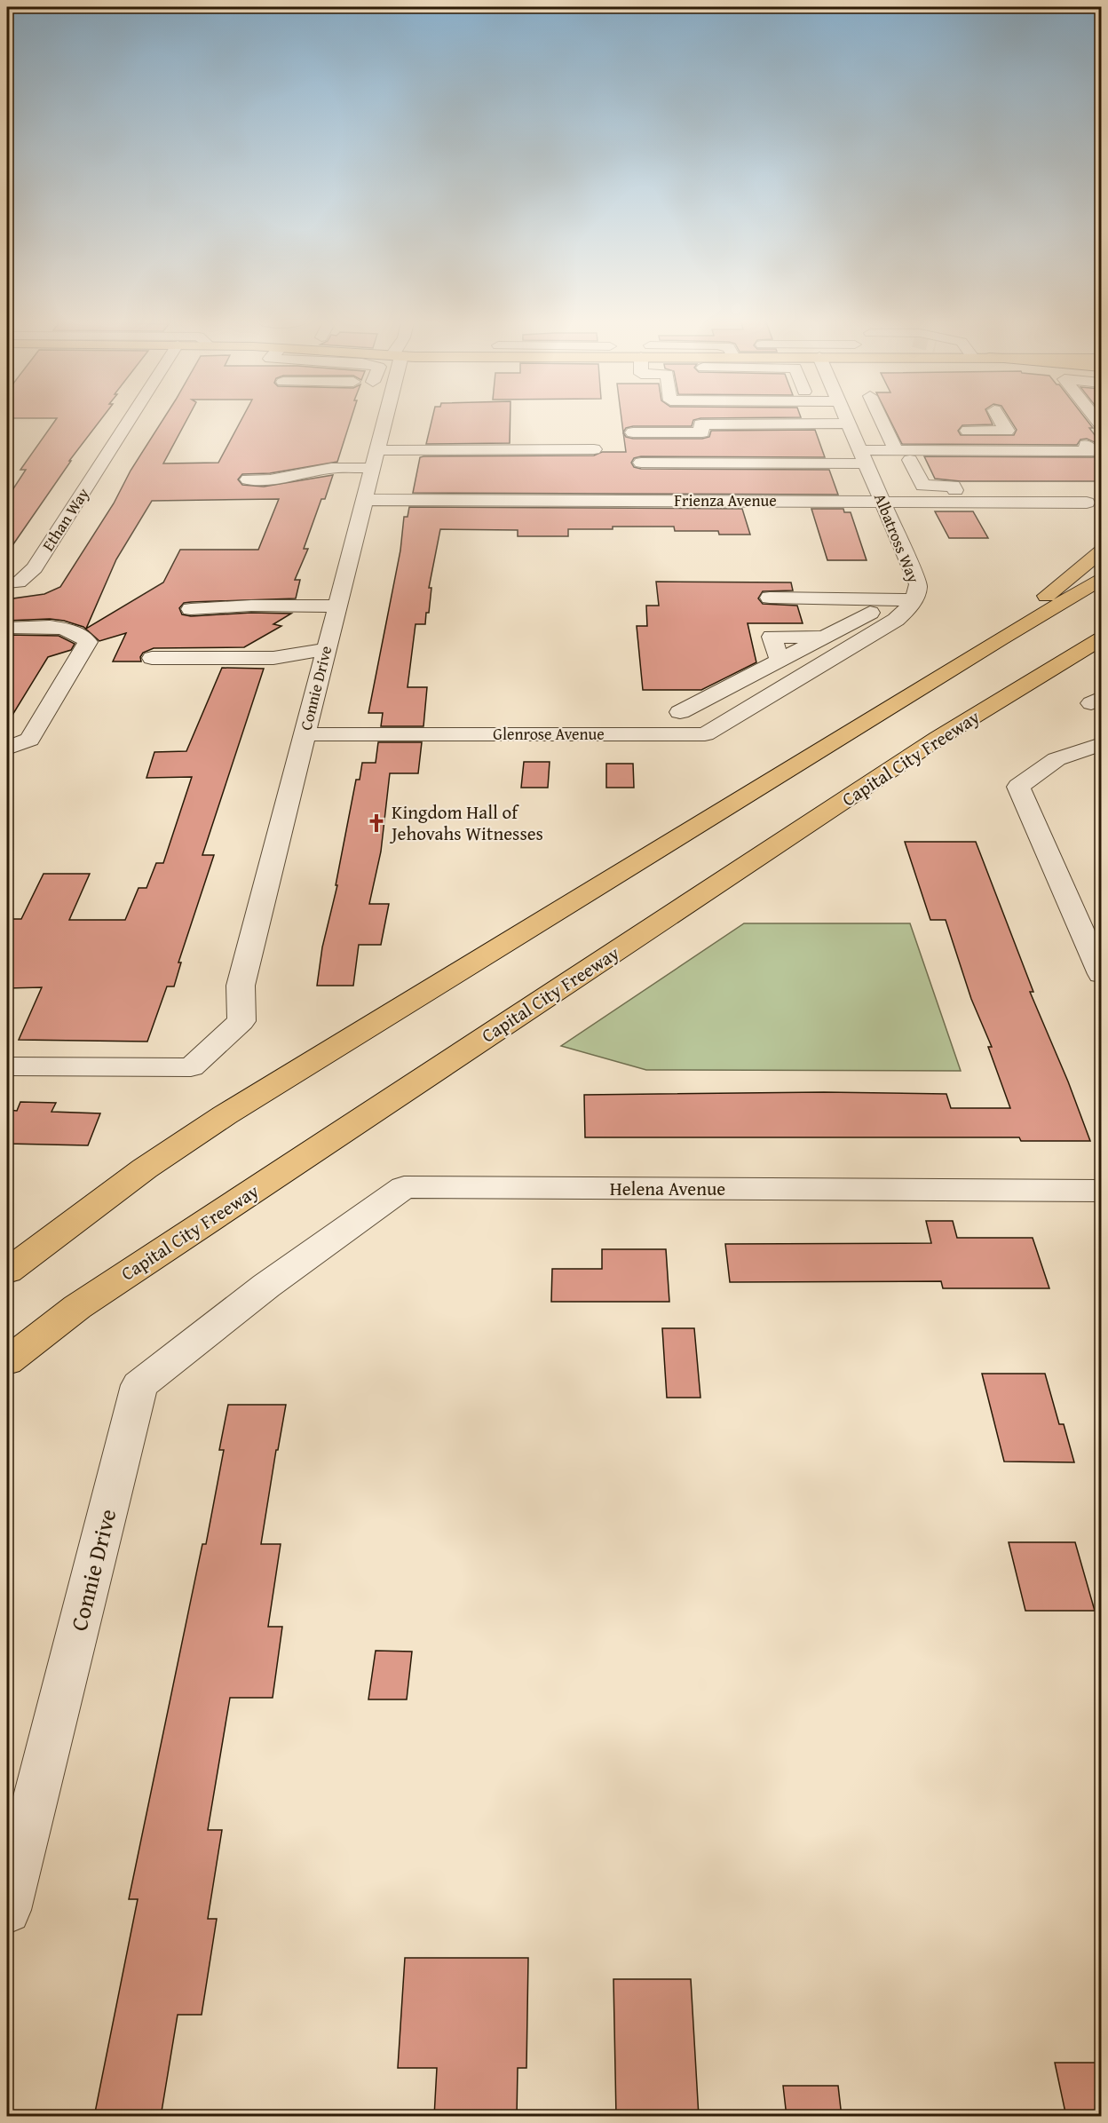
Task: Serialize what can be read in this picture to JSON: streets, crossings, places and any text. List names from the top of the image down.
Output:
{
  "streets": {
    "main road": ["Capital City Freeway"],
    "street": [
      "Frienza Avenue",
      "Ethan Way",
      "Albatross Way",
      "Connie Drive",
      "Glenrose Avenue",
      "Helena Avenue"
    ]
  },
  "crossings": [
    ["Frienza Avenue", "Albatross Way"],
    ["Frienza Avenue", "Connie Drive"],
    ["Albatross Way", "Glenrose Avenue"],
    ["Connie Drive", "Glenrose Avenue"],
    ["Connie Drive", "Helena Avenue"]
  ],
  "places": {
    "church": ["Kingdom Hall of Jehovahs Witnesses"]
  }
}
